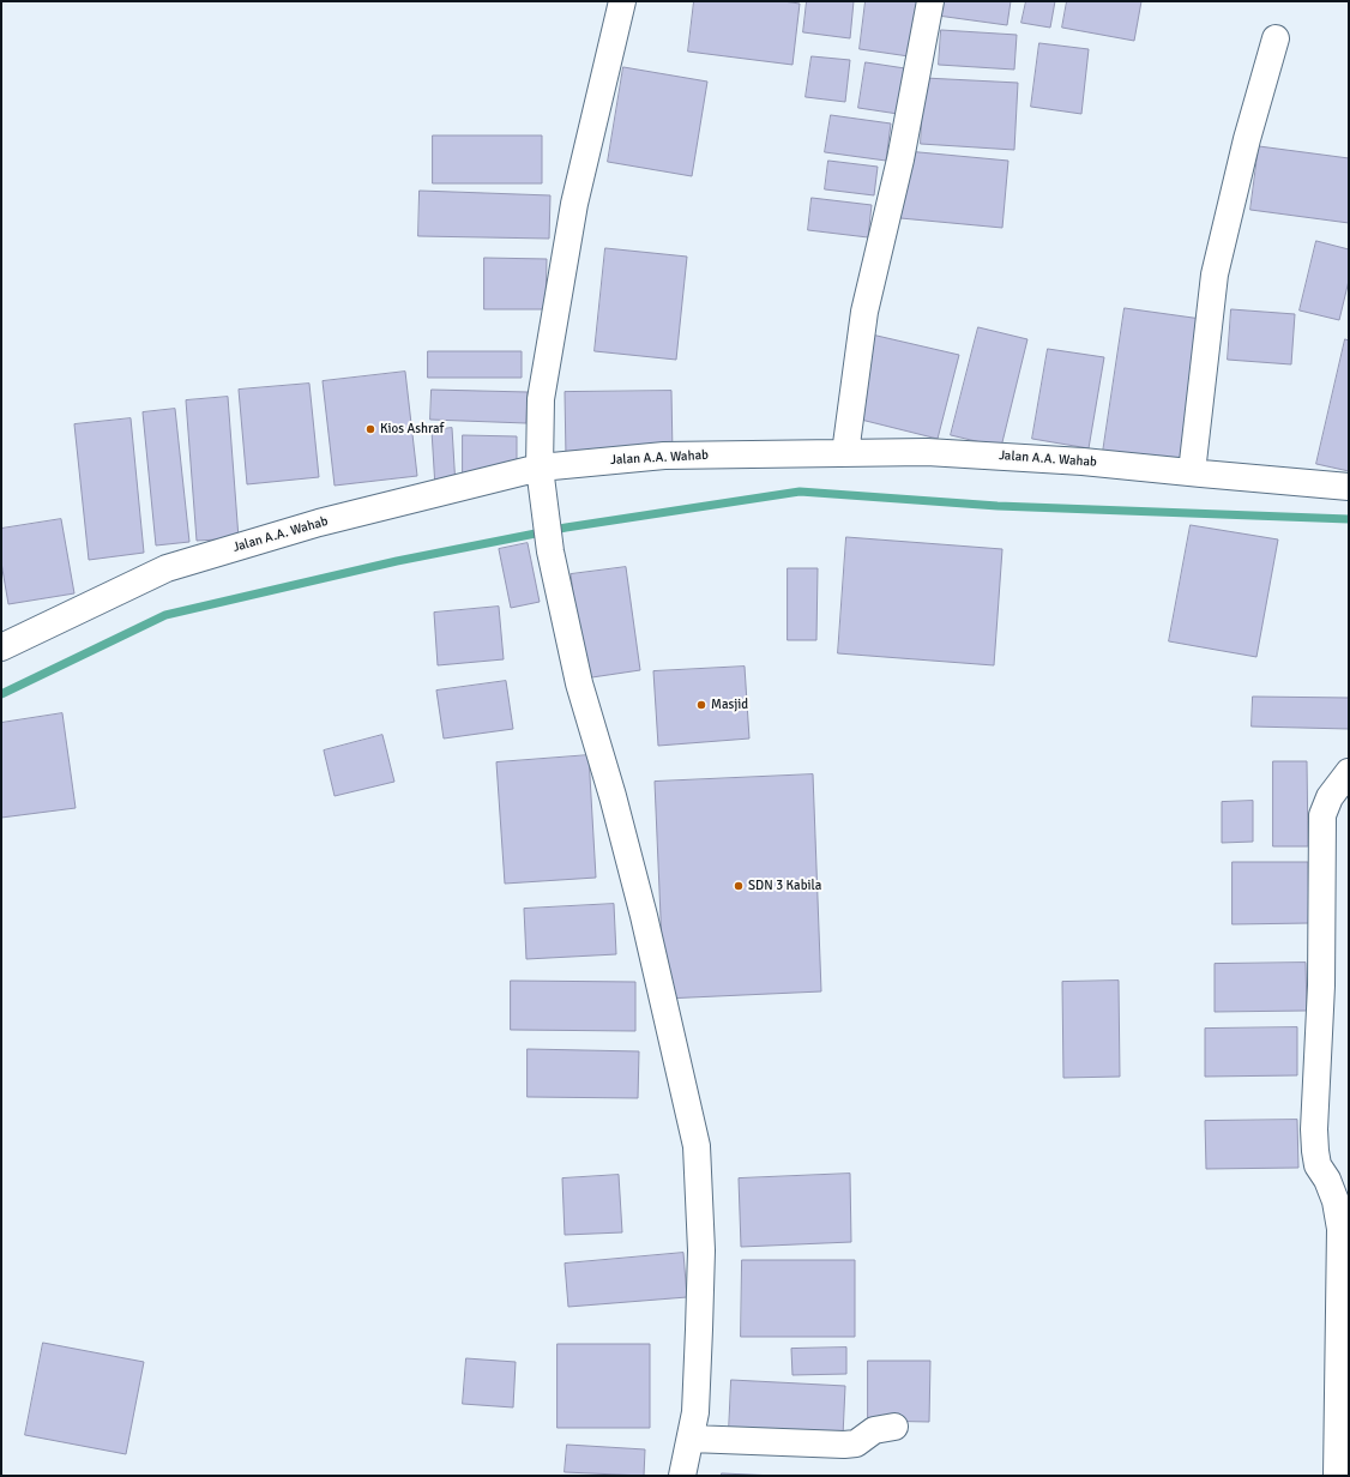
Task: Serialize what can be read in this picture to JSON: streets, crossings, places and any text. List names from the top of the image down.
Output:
{
  "streets": {
    "street": ["Jalan A.A. Wahab"]
  },
  "places": ["Kios Ashraf", "Masjid", "SDN 3 Kabila"]
}
